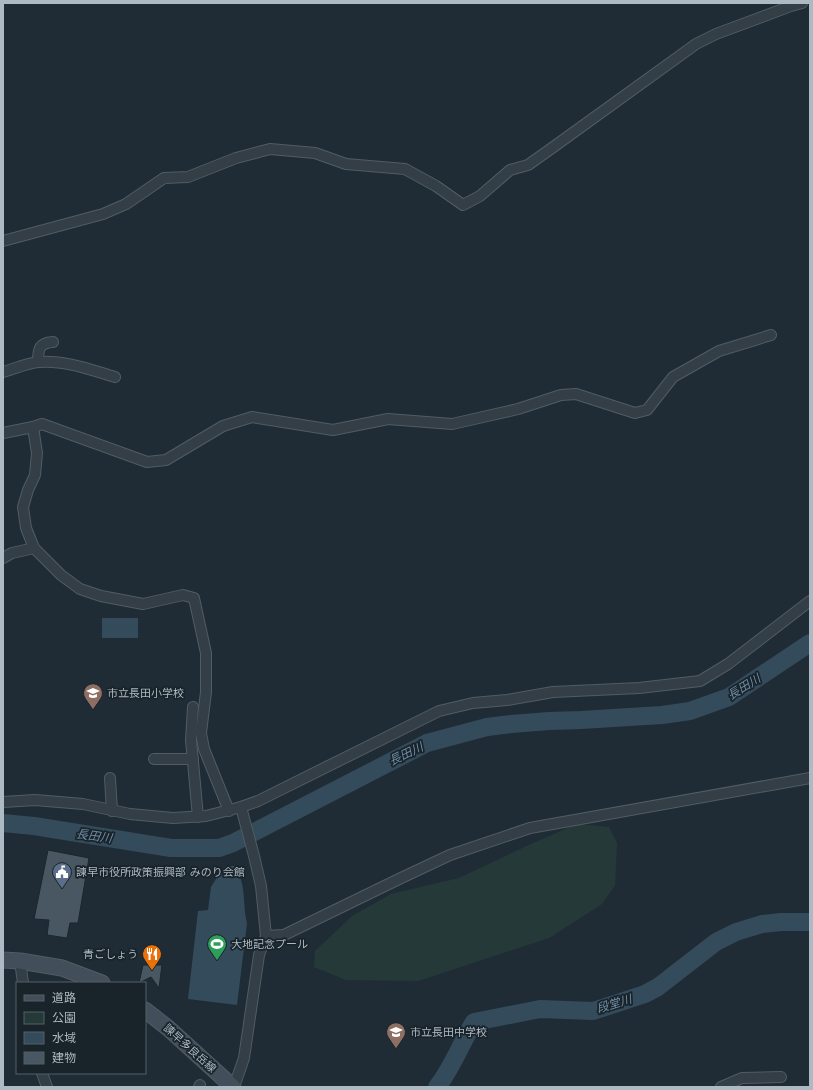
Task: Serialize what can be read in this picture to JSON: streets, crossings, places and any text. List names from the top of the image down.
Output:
{
  "streets": {
    "main road": ["諫早多良岳線"]
  },
  "water": ["長田川", "段堂川"],
  "places": {
    "school or university": ["市立長田小学校", "市立長田中学校"],
    "public building": ["諫早市役所政策振興部 みのり会館"],
    "sports": ["大地記念プール"],
    "restaurant": ["青ごしょう"]
  },
  "legend": [
    "道路",
    "公園",
    "水域",
    "建物"
  ]
}
